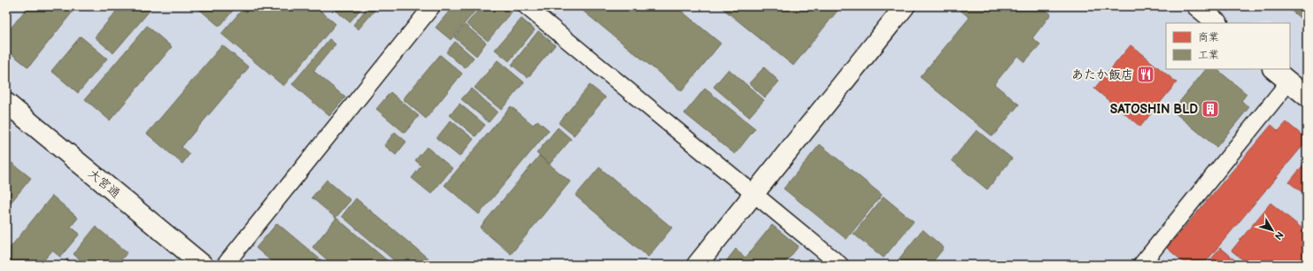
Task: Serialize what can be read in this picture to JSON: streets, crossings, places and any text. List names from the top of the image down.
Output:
{
  "streets": {
    "main road": ["大宮通"]
  },
  "places": {
    "restaurant": ["あたか飯店"],
    "building": ["SATOSHIN BLD"]
  },
  "legend": ["商業", "工業"],
  "north": "bottom right"
}
